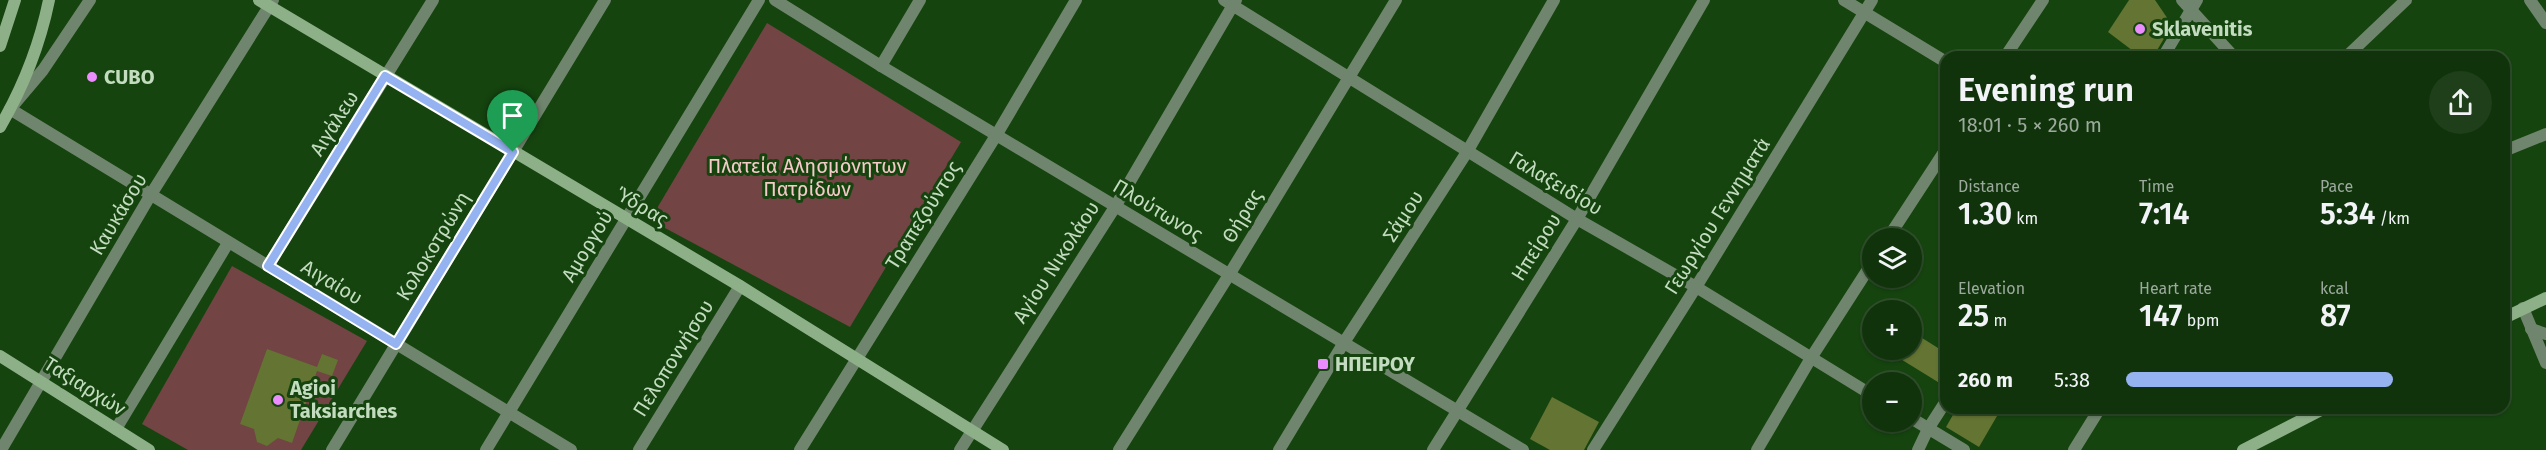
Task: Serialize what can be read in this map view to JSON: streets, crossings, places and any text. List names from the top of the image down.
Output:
{
  "streets": {
    "street": [
      "Αιγάλεω",
      "Γαλαξειδίου",
      "Ύδρας",
      "Πλούτωνος",
      "Καυκάσου",
      "Τραπεζούντος",
      "Θήρας",
      "Σάμου",
      "Γεωργίου Γεννηματά",
      "Κολοκοτρώνη",
      "Αμοργού",
      "Ηπείρου",
      "Αγίου Νικολάου",
      "Αιγαίου",
      "Πελοποννήσου",
      "Ταξιαρχών"
    ]
  },
  "crossings": [
    ["Αιγάλεω", "Ύδρας"],
    ["Αιγάλεω", "Αιγαίου"],
    ["Γαλαξειδίου", "Θήρας"],
    ["Γαλαξειδίου", "Σάμου"],
    ["Γαλαξειδίου", "Γεωργίου Γεννηματά"],
    ["Γαλαξειδίου", "Ηπείρου"],
    ["Γαλαξειδίου", "Αγίου Νικολάου"],
    ["Ύδρας", "Καυκάσου"],
    ["Ύδρας", "Τραπεζούντος"],
    ["Ύδρας", "Κολοκοτρώνη"],
    ["Ύδρας", "Αμοργού"],
    ["Ύδρας", "Αγίου Νικολάου"],
    ["Ύδρας", "Πελοποννήσου"],
    ["Πλούτωνος", "Τραπεζούντος"],
    ["Πλούτωνος", "Θήρας"],
    ["Πλούτωνος", "Σάμου"],
    ["Πλούτωνος", "Ηπείρου"],
    ["Πλούτωνος", "Αγίου Νικολάου"],
    ["Καυκάσου", "Αιγαίου"],
    ["Καυκάσου", "Ταξιαρχών"],
    ["Κολοκοτρώνη", "Αιγαίου"],
    ["Αμοργού", "Αιγαίου"]
  ],
  "parks": ["Πλατεία Αλησμόνητων Πατρίδων"],
  "places": {
    "other": ["Sklavenitis", "CUBO", "Agioi Taksiarches"],
    "transit": ["ΗΠΕΙΡΟΥ"]
  },
  "page": {
    "heading": ["Evening run", "18:01 · 5 × 260 m"],
    "stats": [
      ["Distance", "1.30 km"],
      ["Time", "7:14"],
      ["Pace", "5:34 /km"],
      ["Elevation", "25 m"],
      ["Heart rate", "147 bpm"],
      ["kcal", "87"]
    ],
    "map_buttons": ["+", "−"],
    "list": [
      {
        "name": "260 m",
        "note": "5:38"
      }
    ]
  }
}
